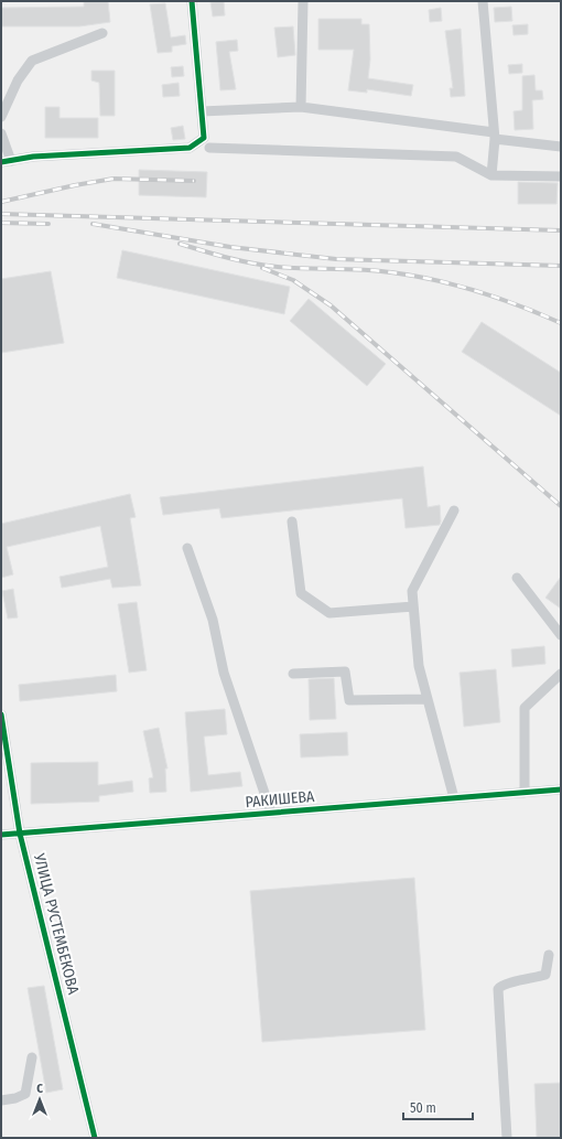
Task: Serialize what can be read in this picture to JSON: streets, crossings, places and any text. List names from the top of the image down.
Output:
{
  "streets": {
    "street": ["РАКИШЕВА", "УЛИЦА РУСТЕМБЕКОВА"]
  },
  "crossings": [
    ["РАКИШЕВА", "УЛИЦА РУСТЕМБЕКОВА"]
  ],
  "scale_bar": "50 m",
  "north": "top"
}
